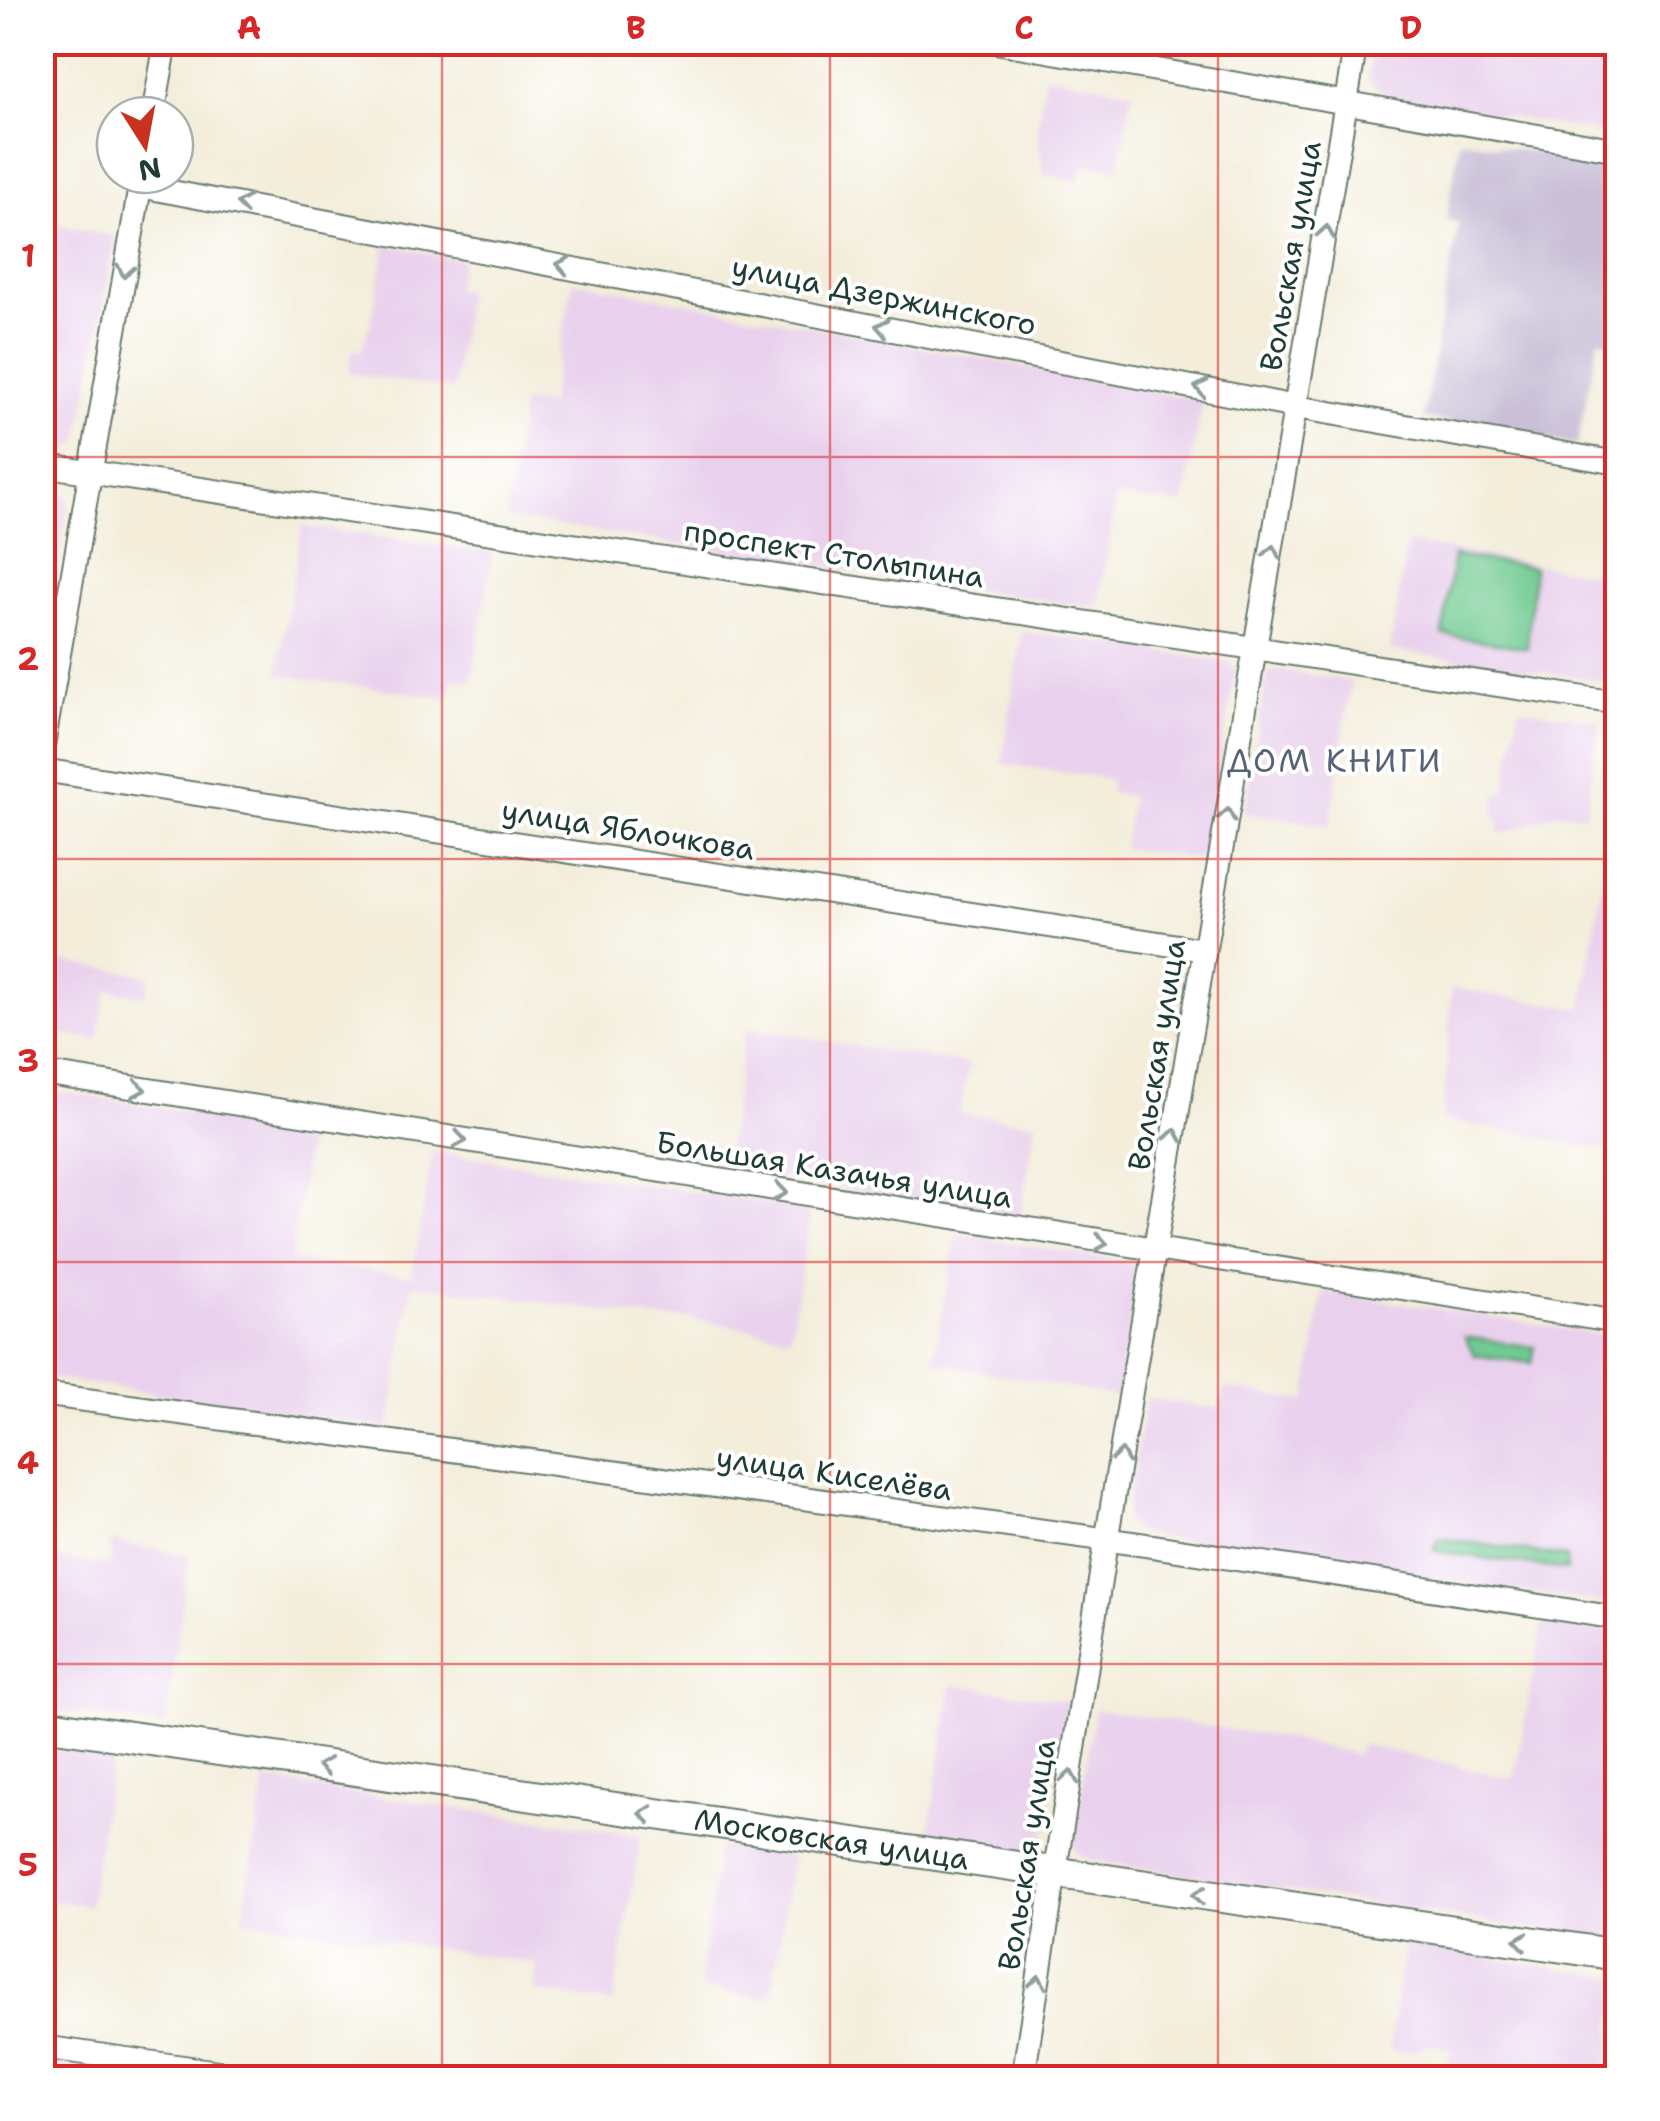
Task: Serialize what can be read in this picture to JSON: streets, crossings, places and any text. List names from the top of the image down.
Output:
{
  "streets": {
    "main road": ["Московская улица"],
    "street": [
      "Вольская улица",
      "улица Дзержинского",
      "проспект Столыпина",
      "улица Яблочкова",
      "Большая Казачья улица",
      "улица Киселёва"
    ]
  },
  "crossings": [
    ["Вольская улица", "улица Дзержинского"],
    ["Вольская улица", "проспект Столыпина"],
    ["Вольская улица", "улица Яблочкова"],
    ["Вольская улица", "Большая Казачья улица"],
    ["Вольская улица", "улица Киселёва"],
    ["Вольская улица", "Московская улица"]
  ],
  "one_way": [
    "Вольская улица",
    "улица Дзержинского",
    "Большая Казачья улица",
    "Московская улица"
  ],
  "districts": ["ДОМ КНИГИ"],
  "north": "bottom",
  "grid": {
    "columns": [
      "A",
      "B",
      "C",
      "D"
    ],
    "rows": [
      "1",
      "2",
      "3",
      "4",
      "5"
    ]
  }
}
